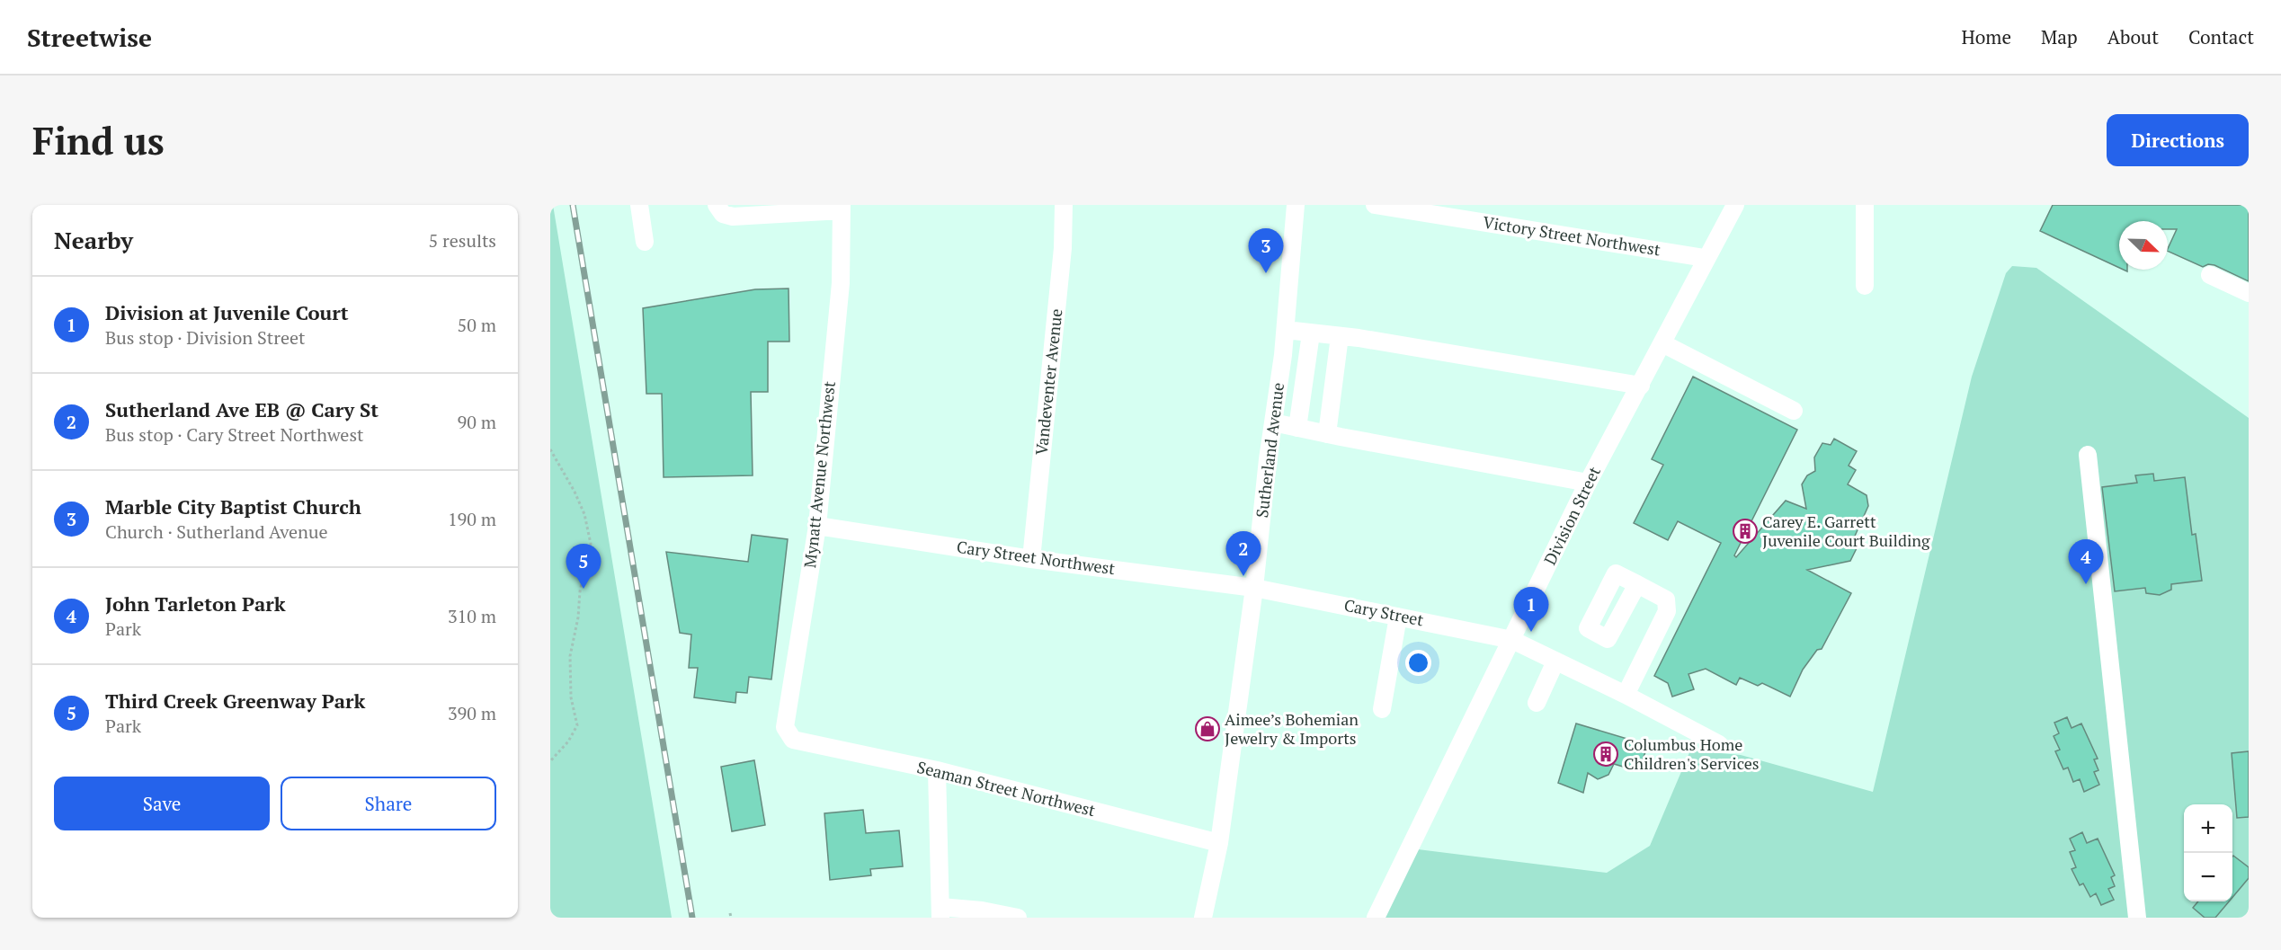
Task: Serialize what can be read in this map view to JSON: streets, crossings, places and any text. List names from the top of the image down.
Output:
{
  "streets": {
    "street": [
      "Victory Street Northwest",
      "Vandeventer Avenue",
      "Sutherland Avenue",
      "Mynatt Avenue Northwest",
      "Division Street",
      "Cary Street Northwest",
      "Cary Street",
      "Seaman Street Northwest"
    ]
  },
  "crossings": [
    ["Victory Street Northwest", "Division Street"],
    ["Vandeventer Avenue", "Cary Street Northwest"],
    ["Sutherland Avenue", "Cary Street Northwest"],
    ["Sutherland Avenue", "Cary Street"],
    ["Sutherland Avenue", "Seaman Street Northwest"],
    ["Mynatt Avenue Northwest", "Cary Street Northwest"],
    ["Mynatt Avenue Northwest", "Seaman Street Northwest"],
    ["Division Street", "Cary Street"],
    ["Cary Street Northwest", "Cary Street"]
  ],
  "places": {
    "building": ["Carey E. Garrett Juvenile Court Building", "Columbus Home Children's Services"],
    "shop": ["Aimee’s Bohemian Jewelry & Imports"]
  },
  "north": "bottom right",
  "page": {
    "header": "Streetwise",
    "nav": [
      "Home",
      "Map",
      "About",
      "Contact"
    ],
    "buttons": [
      "Directions",
      ["Save", "Share"]
    ],
    "title": "Find us",
    "heading": ["Nearby", "5 results"],
    "pins": [
      "3",
      "2",
      "4",
      "5",
      "1"
    ],
    "list": [
      {
        "mark": "1",
        "name": "Division at Juvenile Court",
        "note": "Bus stop · Division Street",
        "value": "50 m"
      },
      {
        "mark": "2",
        "name": "Sutherland Ave EB @ Cary St",
        "note": "Bus stop · Cary Street Northwest",
        "value": "90 m"
      },
      {
        "mark": "3",
        "name": "Marble City Baptist Church",
        "note": "Church · Sutherland Avenue",
        "value": "190 m"
      },
      {
        "mark": "4",
        "name": "John Tarleton Park",
        "note": "Park",
        "value": "310 m"
      },
      {
        "mark": "5",
        "name": "Third Creek Greenway Park",
        "note": "Park",
        "value": "390 m"
      }
    ],
    "map_buttons": ["+", "−"]
  }
}
